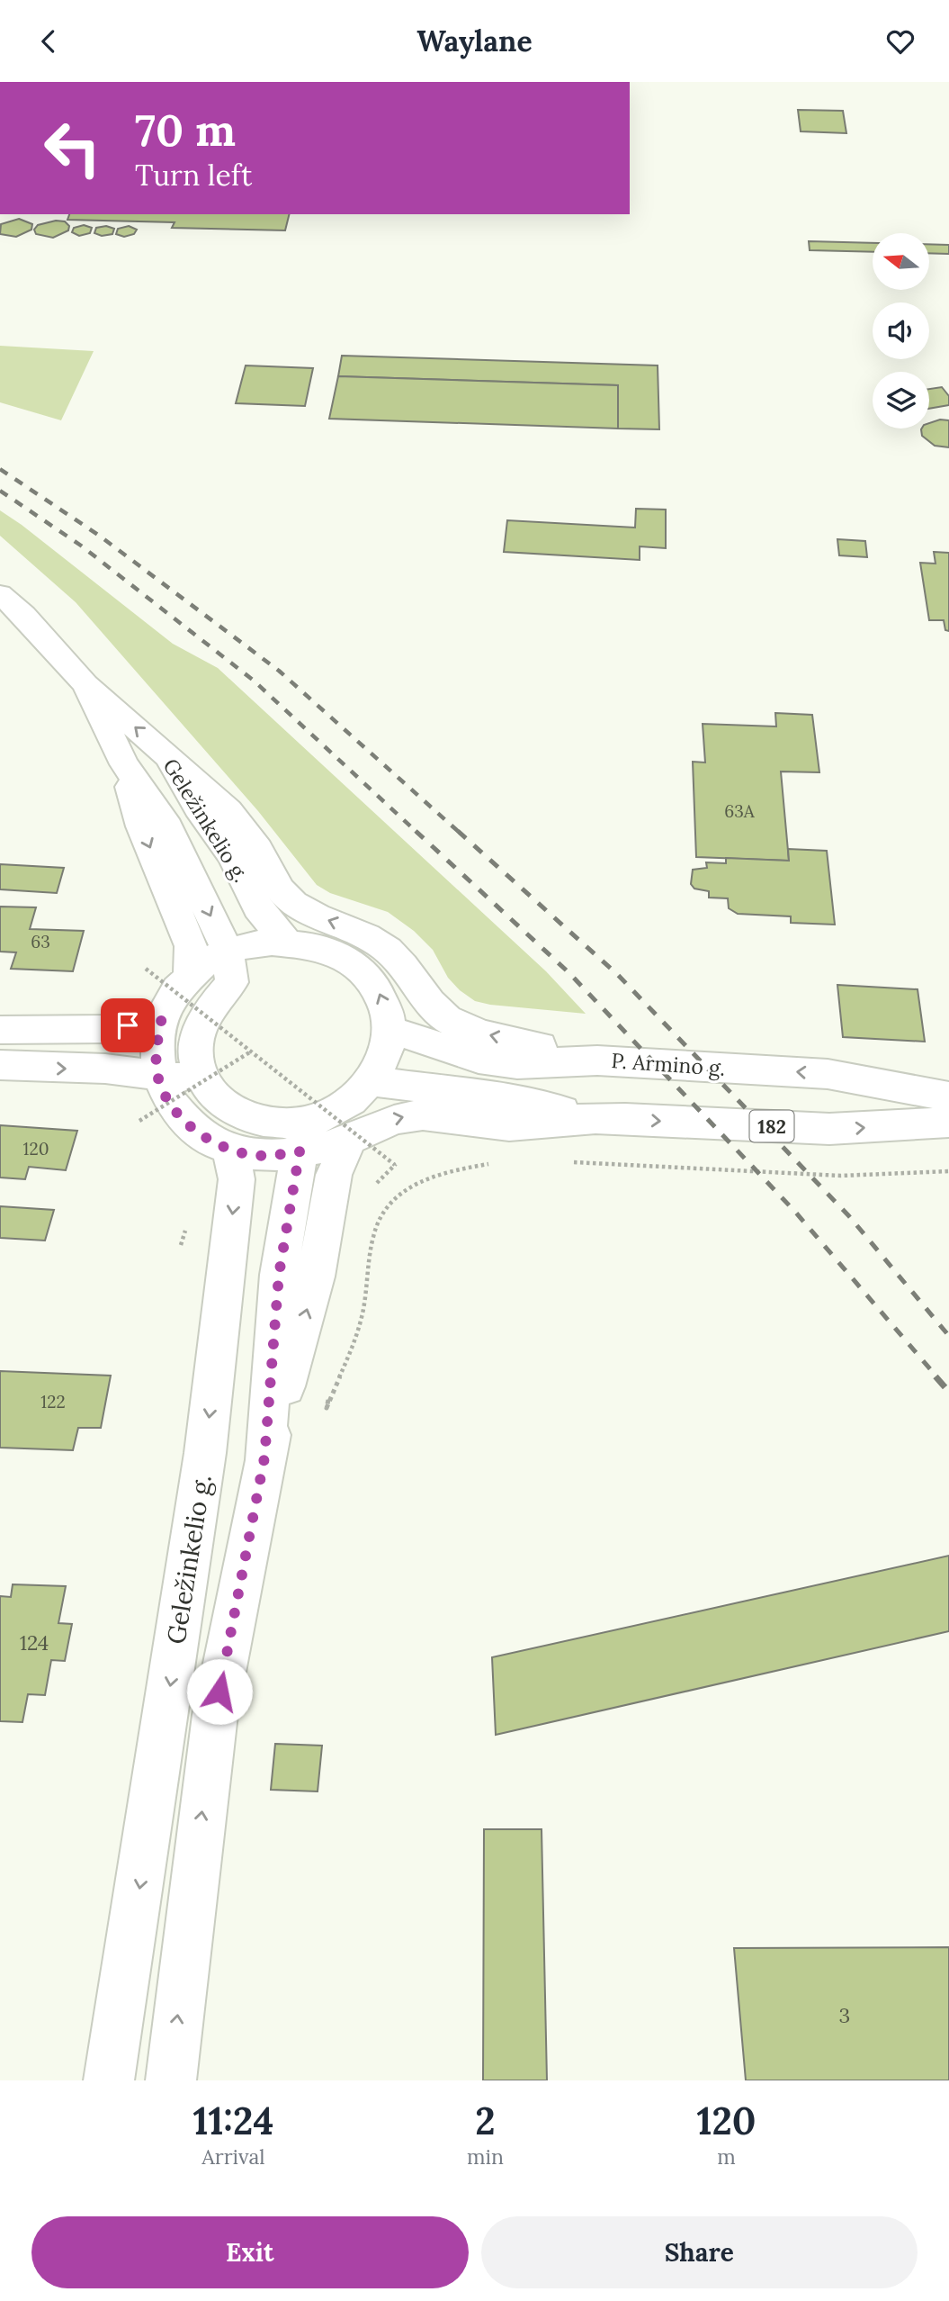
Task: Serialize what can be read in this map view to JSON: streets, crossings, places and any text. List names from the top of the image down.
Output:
{
  "streets": {
    "main road": ["Geležinkelio g.", "P. Armino g.", "182"]
  },
  "crossings": [
    ["Geležinkelio g.", "P. Armino g."],
    ["Geležinkelio g.", "182"],
    ["P. Armino g.", "182"]
  ],
  "house_numbers": [
    "63A",
    "63",
    "120",
    "122",
    "124",
    "3"
  ],
  "north": "left",
  "page": {
    "header": "Waylane",
    "turn": ["70 m", "Turn left"],
    "eta": [
      "11:24",
      "Arrival",
      "2",
      "min",
      "120",
      "m"
    ],
    "buttons": ["Exit", "Share"]
  }
}
